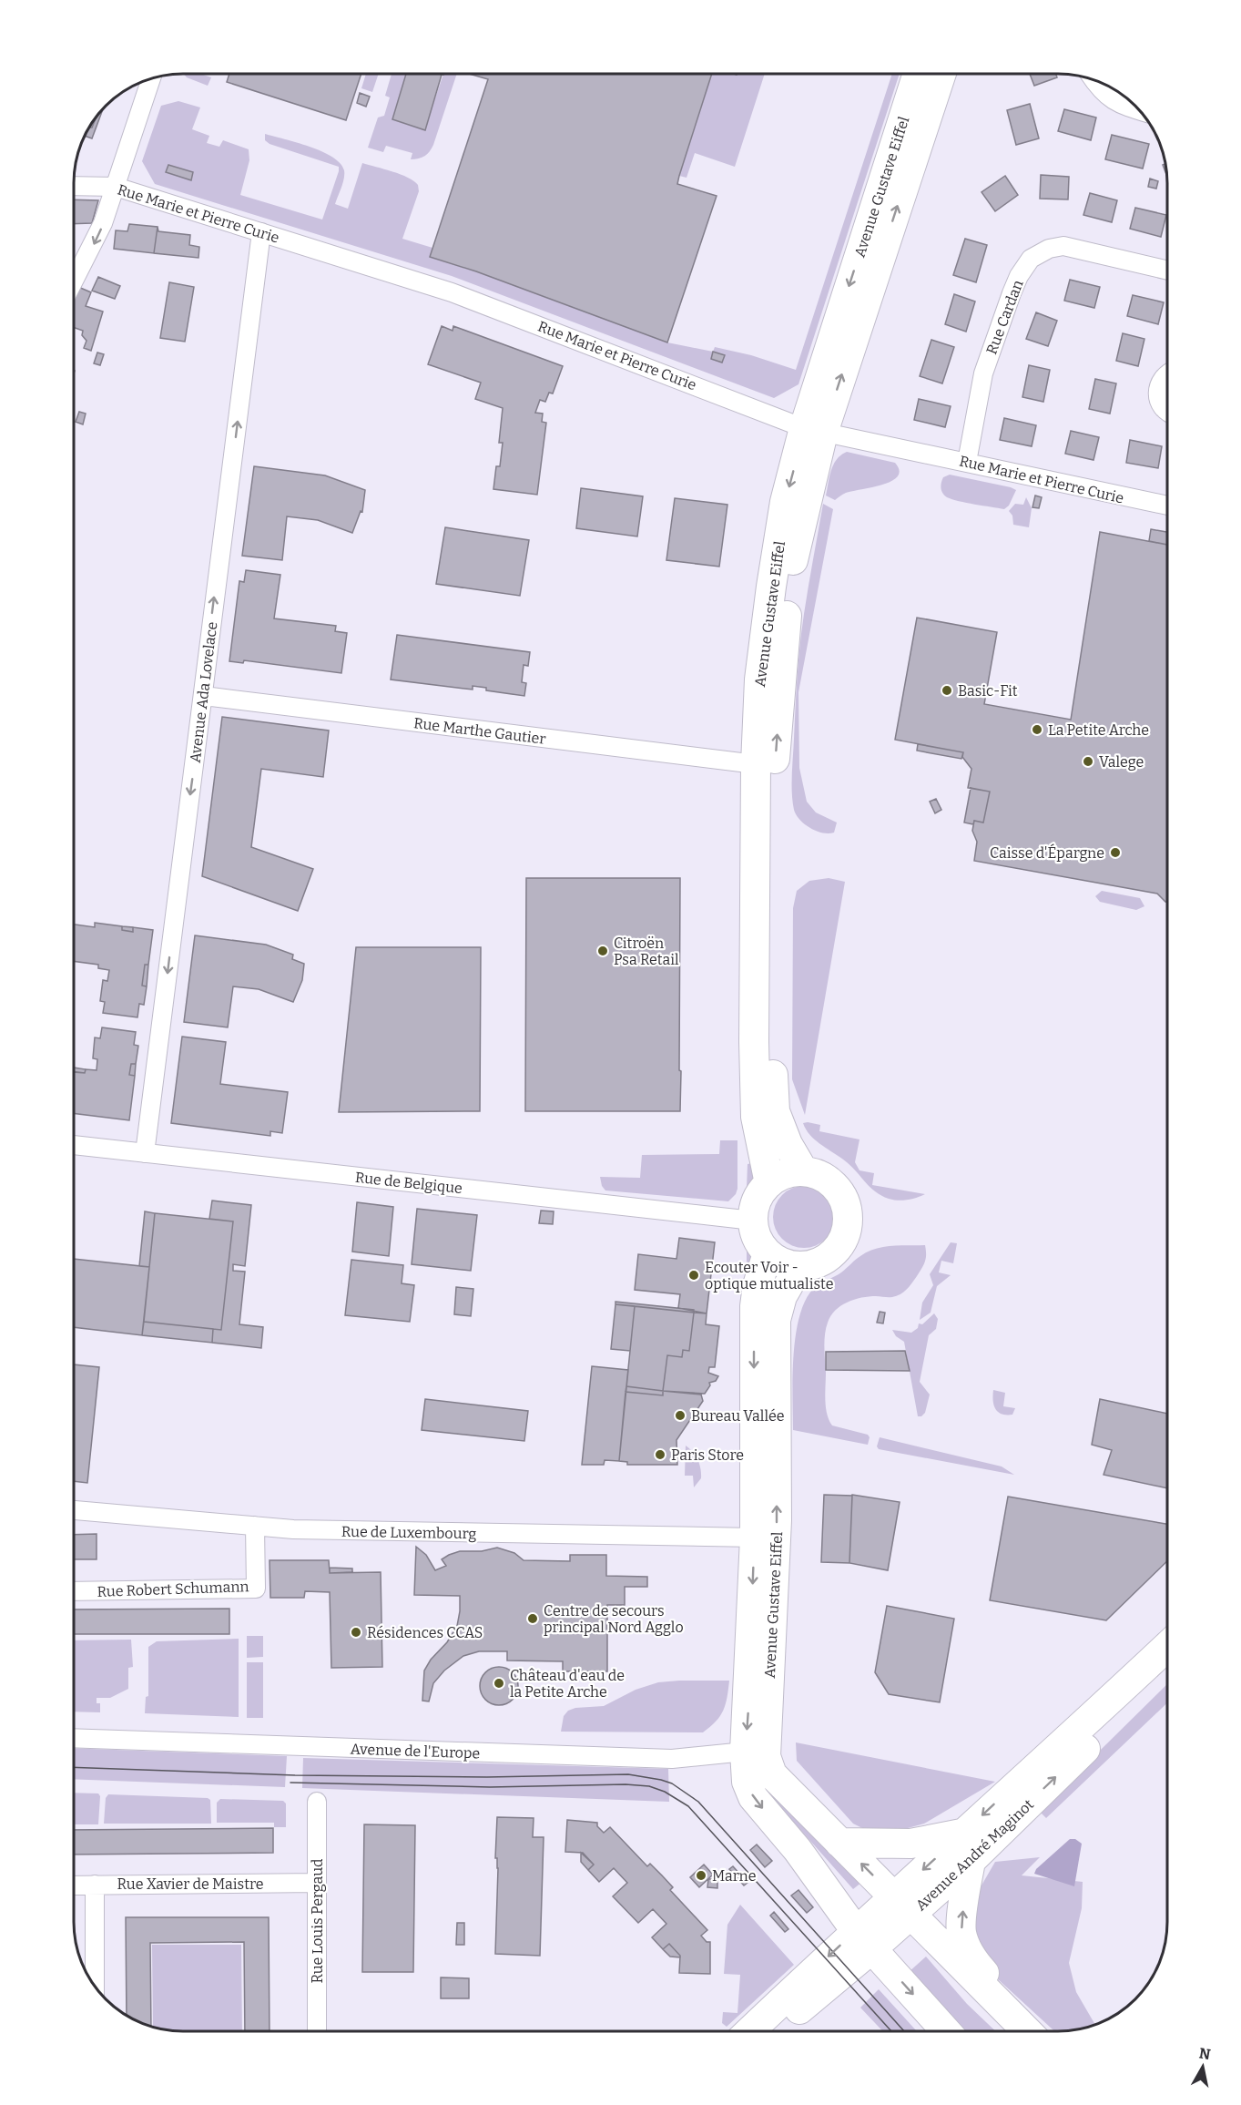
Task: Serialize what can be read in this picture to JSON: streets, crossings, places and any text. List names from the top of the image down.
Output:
{
  "streets": {
    "main road": ["Avenue Gustave Eiffel", "Avenue André Maginot"],
    "street": [
      "Rue Marie et Pierre Curie",
      "Rue Cardan",
      "Avenue Ada Lovelace",
      "Rue Marthe Gautier",
      "Rue de Belgique",
      "Rue de Luxembourg",
      "Rue Robert Schumann",
      "Avenue de l'Europe",
      "Rue Xavier de Maistre",
      "Rue Louis Pergaud"
    ]
  },
  "crossings": [
    ["Avenue Gustave Eiffel", "Rue Marie et Pierre Curie"],
    ["Avenue Gustave Eiffel", "Rue Marthe Gautier"],
    ["Avenue Gustave Eiffel", "Rue de Belgique"],
    ["Avenue Gustave Eiffel", "Rue de Luxembourg"],
    ["Avenue Gustave Eiffel", "Avenue de l'Europe"],
    ["Avenue Gustave Eiffel", "Avenue André Maginot"],
    ["Rue Marie et Pierre Curie", "Rue Cardan"],
    ["Rue Marie et Pierre Curie", "Avenue Ada Lovelace"],
    ["Avenue Ada Lovelace", "Rue Marthe Gautier"],
    ["Avenue Ada Lovelace", "Rue de Belgique"],
    ["Rue de Luxembourg", "Rue Robert Schumann"],
    ["Rue Xavier de Maistre", "Rue Louis Pergaud"]
  ],
  "places": [
    "Basic-Fit",
    "La Petite Arche",
    "Valege",
    "Caisse d'Épargne",
    "Citroën Psa Retail",
    "Ecouter Voir - optique mutualiste",
    "Bureau Vallée",
    "Paris Store",
    "Centre de secours principal Nord Agglo",
    "Résidences CCAS",
    "Château d'eau de la Petite Arche",
    "Marne"
  ],
  "north": "top"
}
